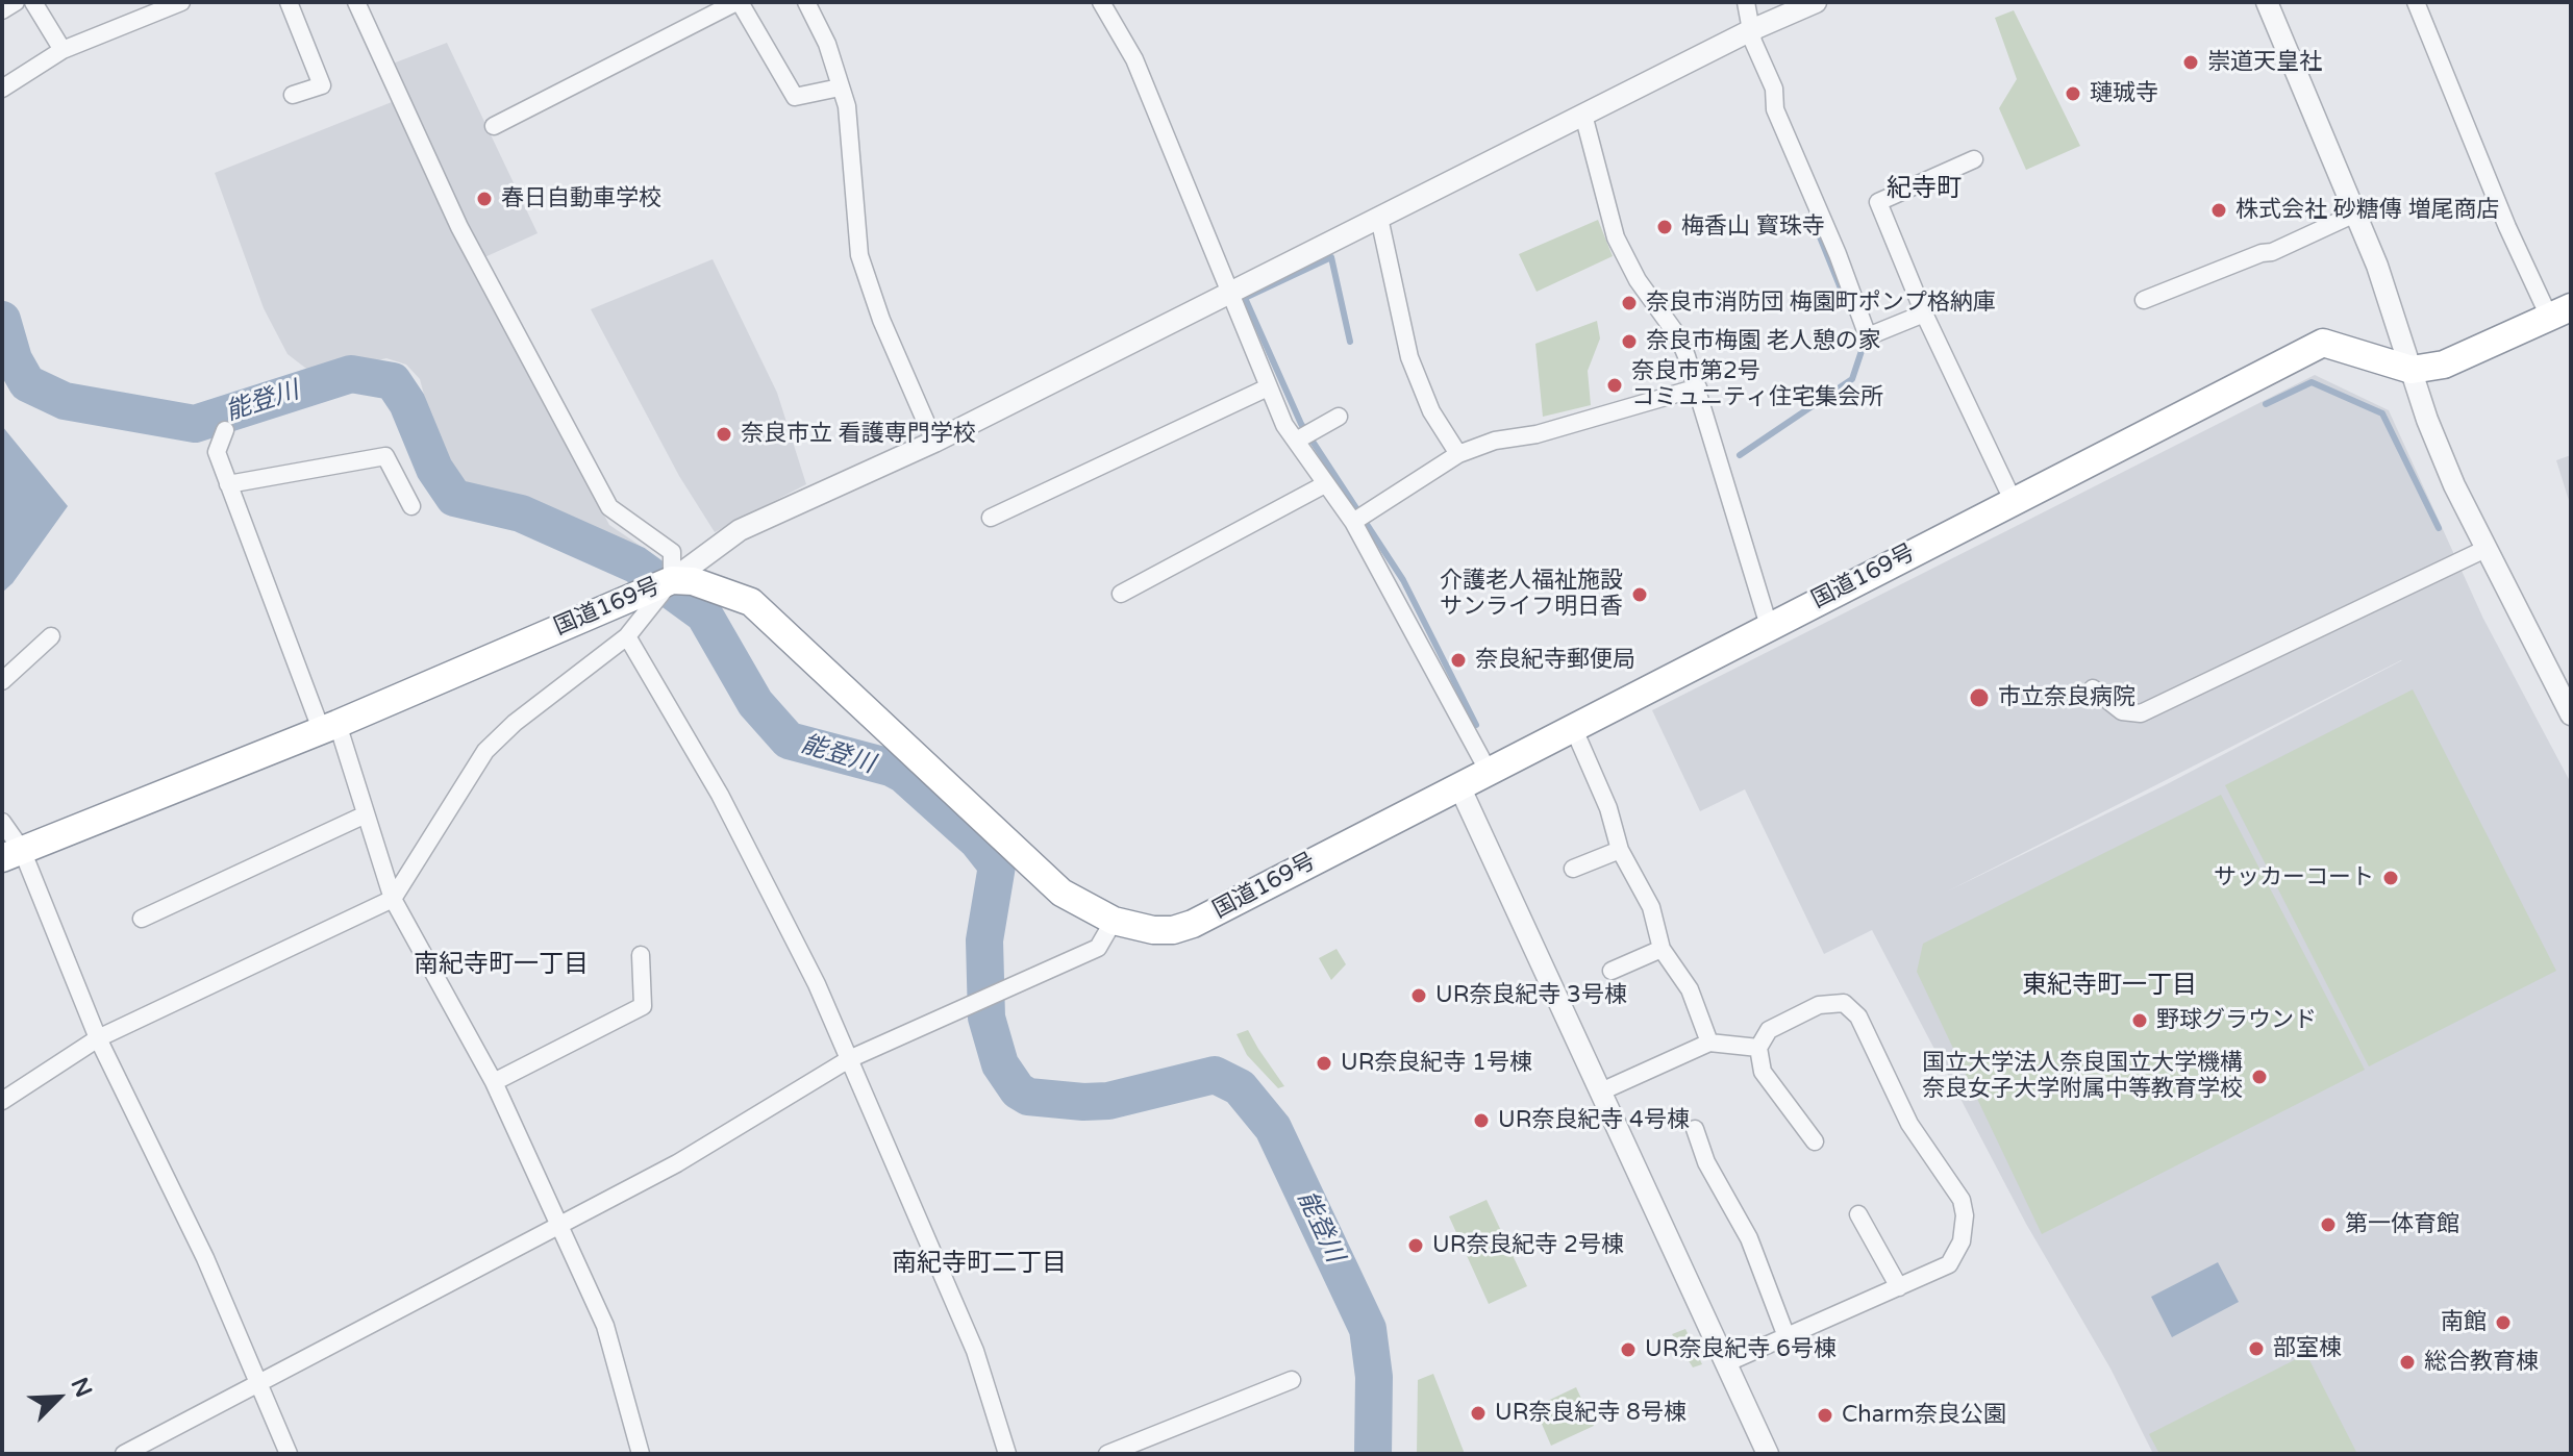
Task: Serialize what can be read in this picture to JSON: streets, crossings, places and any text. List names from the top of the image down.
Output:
{
  "streets": {
    "highway": ["国道169号"]
  },
  "districts": [
    "紀寺町",
    "南紀寺町一丁目",
    "東紀寺町一丁目",
    "南紀寺町二丁目"
  ],
  "water": ["能登川"],
  "places": [
    "崇道天皇社",
    "璉珹寺",
    "春日自動車学校",
    "株式会社 砂糖傳 増尾商店",
    "梅香山 寳珠寺",
    "奈良市消防団 梅園町ポンプ格納庫",
    "奈良市梅園 老人憩の家",
    "奈良市第2号 コミュニティ住宅集会所",
    "奈良市立 看護専門学校",
    "介護老人福祉施設 サンライフ明日香",
    "奈良紀寺郵便局",
    "市立奈良病院",
    "サッカーコート",
    "UR奈良紀寺 3号棟",
    "野球グラウンド",
    "UR奈良紀寺 1号棟",
    "国立大学法人奈良国立大学機構 奈良女子大学附属中等教育学校",
    "UR奈良紀寺 4号棟",
    "第一体育館",
    "UR奈良紀寺 2号棟",
    "南館",
    "部室棟",
    "UR奈良紀寺 6号棟",
    "総合教育棟",
    "UR奈良紀寺 8号棟",
    "Charm奈良公園"
  ],
  "north": "top right"
}
